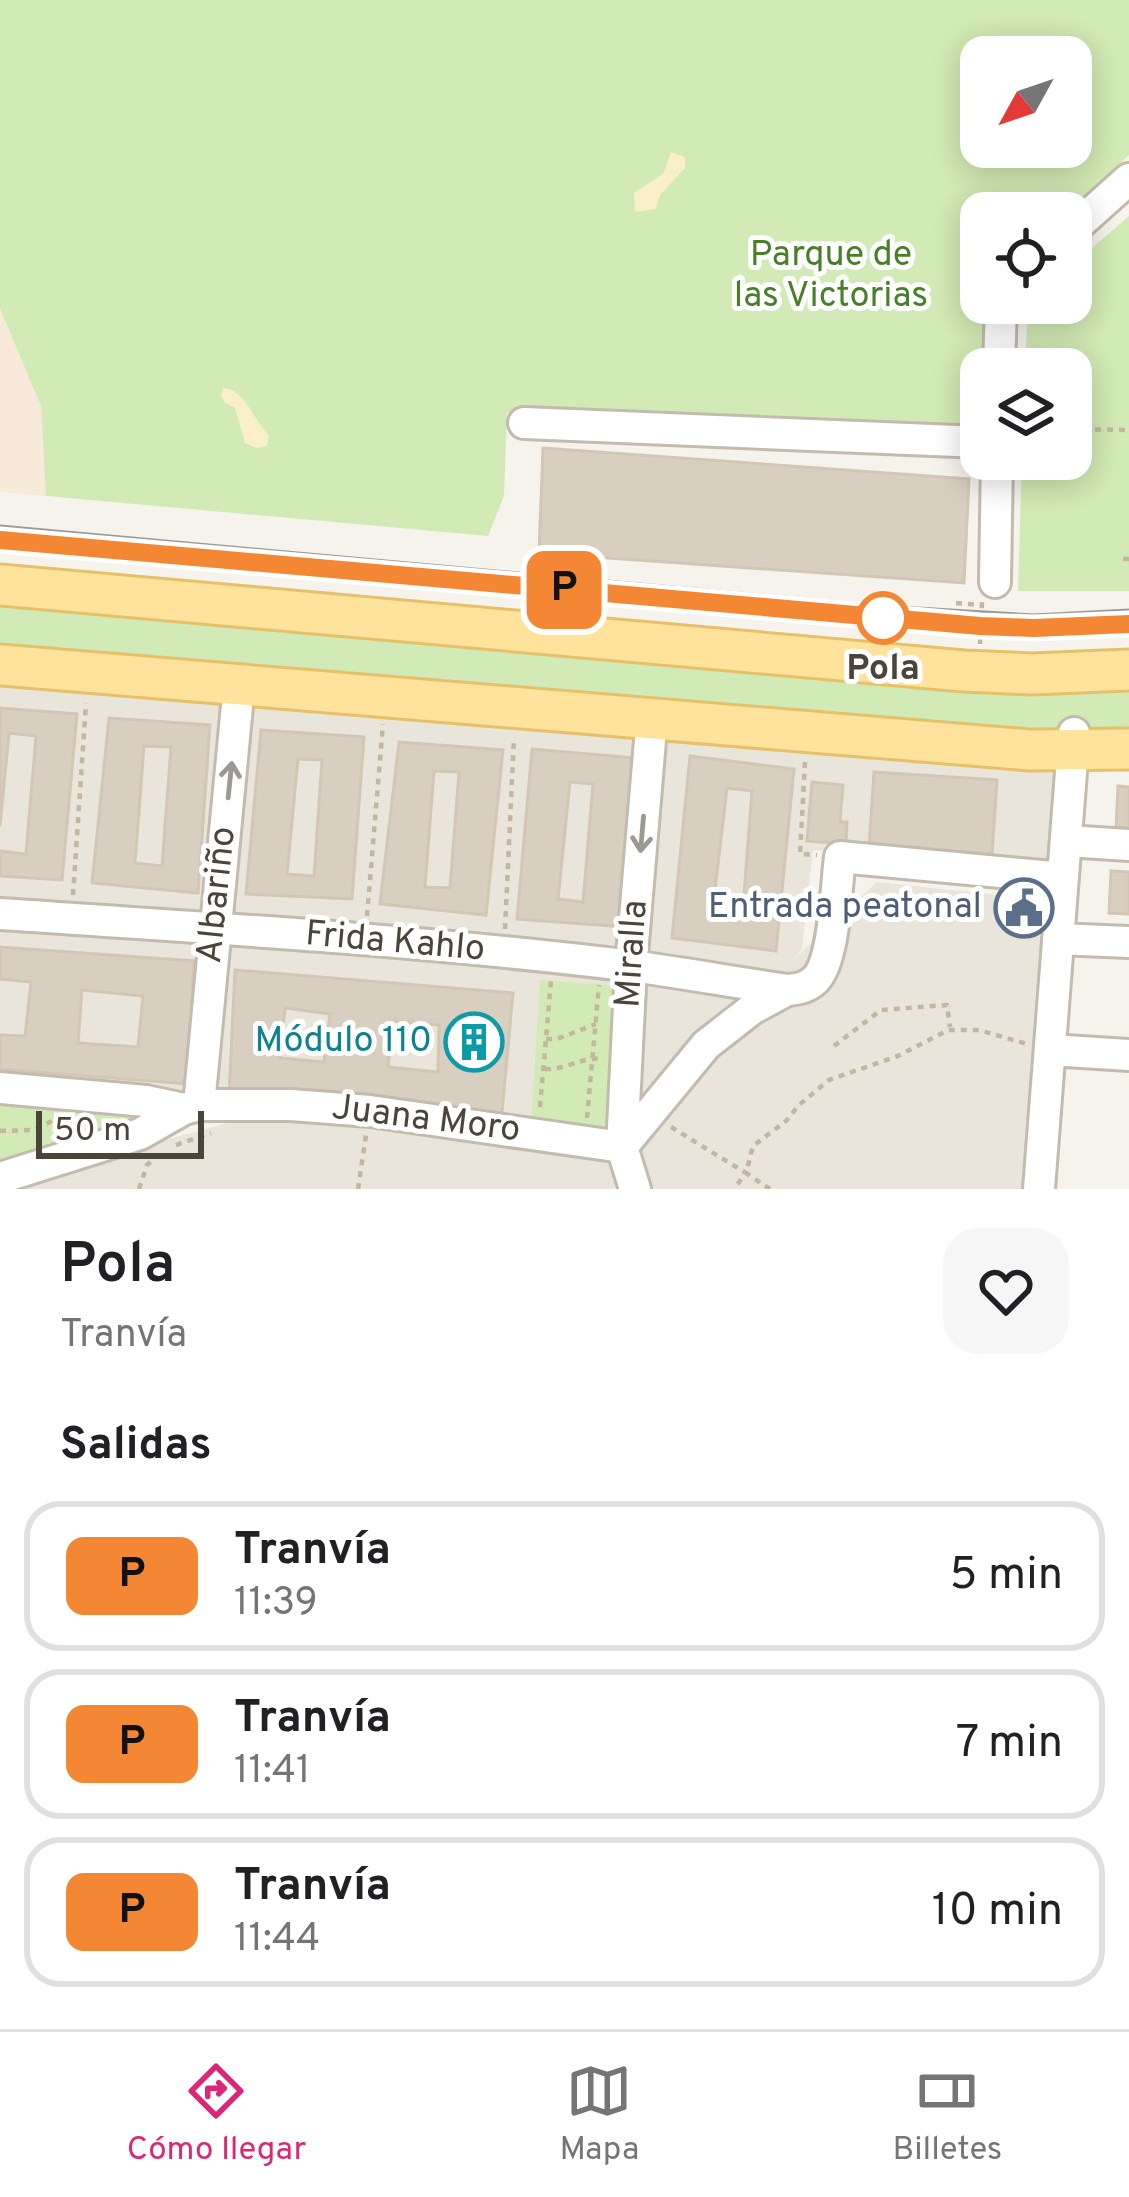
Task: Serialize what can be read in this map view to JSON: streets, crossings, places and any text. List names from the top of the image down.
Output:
{
  "streets": {
    "street": [
      "Albariño",
      "Frida Kahlo",
      "Miralla",
      "Juana Moro"
    ]
  },
  "crossings": [
    ["Albariño", "Frida Kahlo"],
    ["Albariño", "Juana Moro"],
    ["Frida Kahlo", "Miralla"],
    ["Miralla", "Juana Moro"]
  ],
  "one_way": ["Albariño", "Miralla"],
  "parks": ["Parque de las Victorias"],
  "places": {
    "other": ["Pola"],
    "public building": ["Entrada peatonal"],
    "building": ["Módulo 110"]
  },
  "lines": ["tram line P"],
  "scale_bar": "50 m",
  "north": "bottom left",
  "page": {
    "on_map": "P",
    "scale": "50 m",
    "heading": [
      ["Pola", "Tranvía"],
      "Salidas"
    ],
    "list": [
      {
        "mark": "P",
        "name": "Tranvía",
        "note": "11:39",
        "value": "5 min"
      },
      {
        "mark": "P",
        "name": "Tranvía",
        "note": "11:41",
        "value": "7 min"
      },
      {
        "mark": "P",
        "name": "Tranvía",
        "note": "11:44",
        "value": "10 min"
      }
    ],
    "tabs": ["Cómo llegar", "Mapa", "Billetes"]
  }
}
